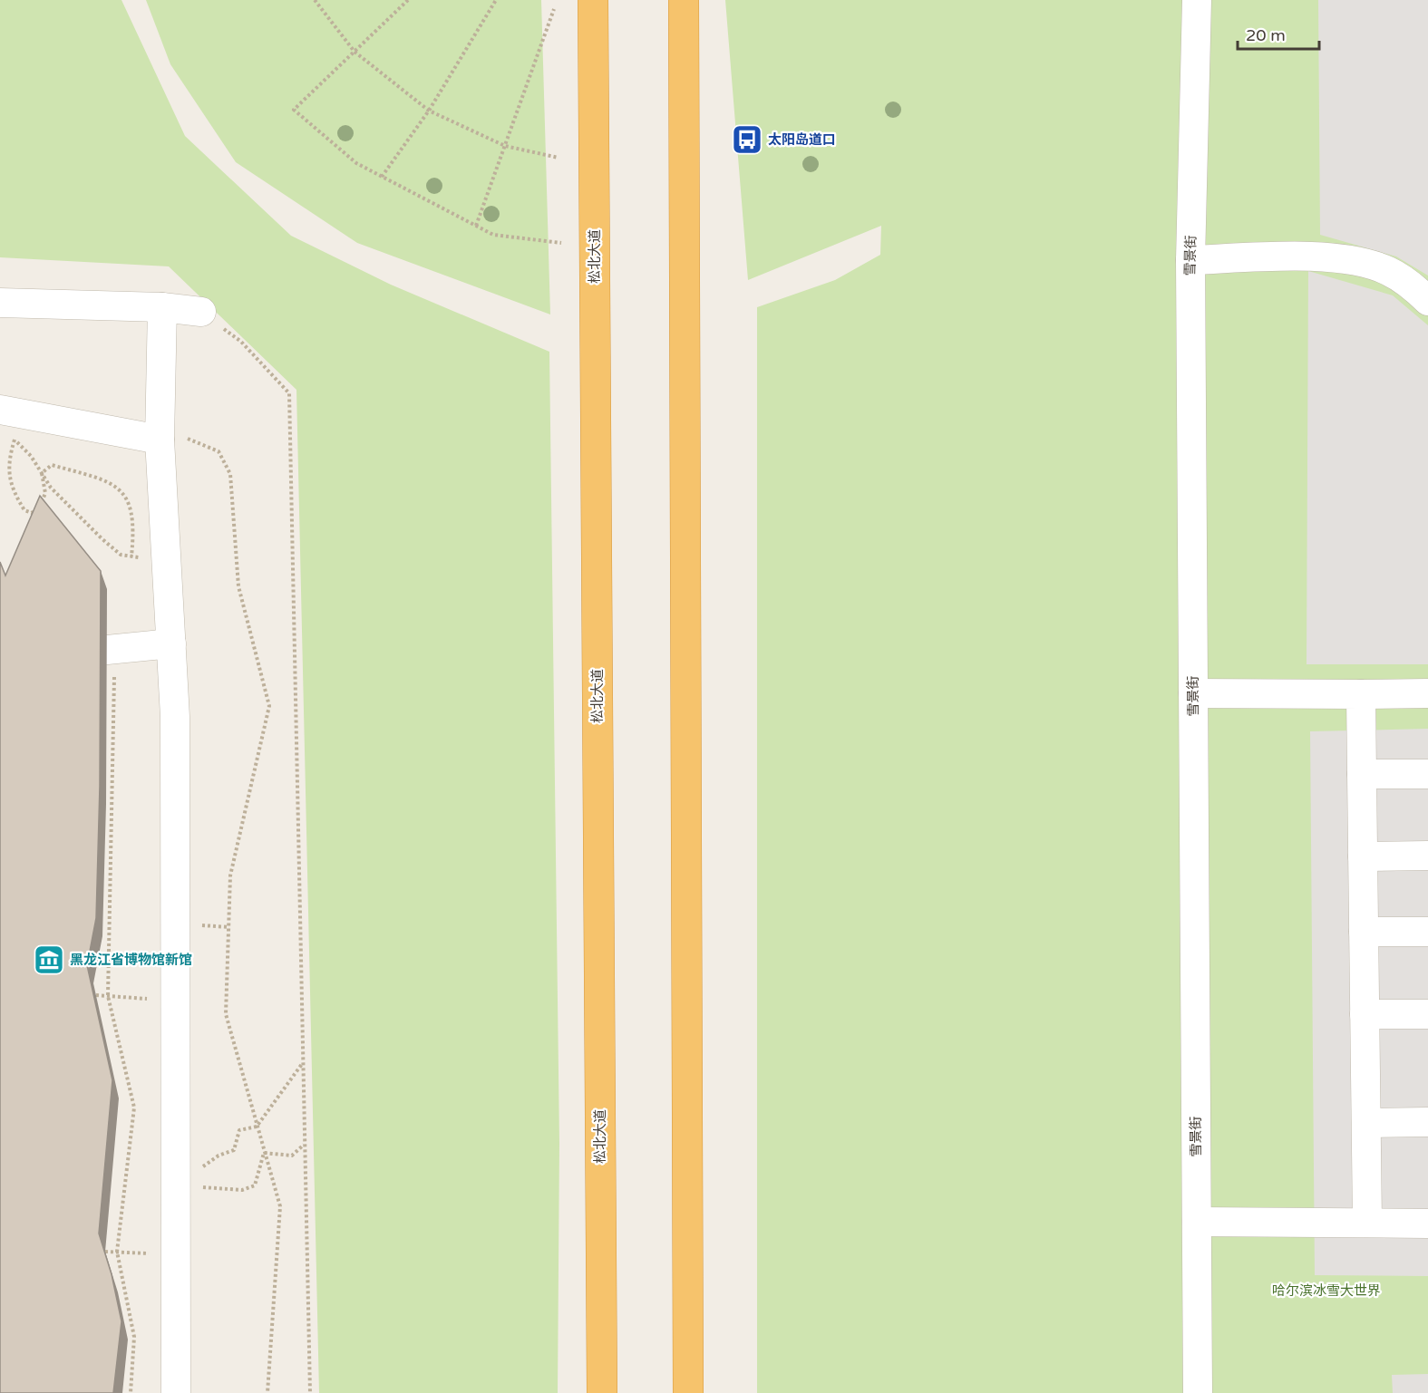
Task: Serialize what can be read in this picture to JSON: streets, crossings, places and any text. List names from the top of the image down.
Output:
{
  "streets": {
    "highway": ["松北大道"],
    "street": ["雪景街"]
  },
  "parks": ["哈尔滨冰雪大世界"],
  "places": {
    "bus stop": ["太阳岛道口"],
    "museum": ["黑龙江省博物馆新馆"]
  },
  "scale_bar": "20 m"
}
